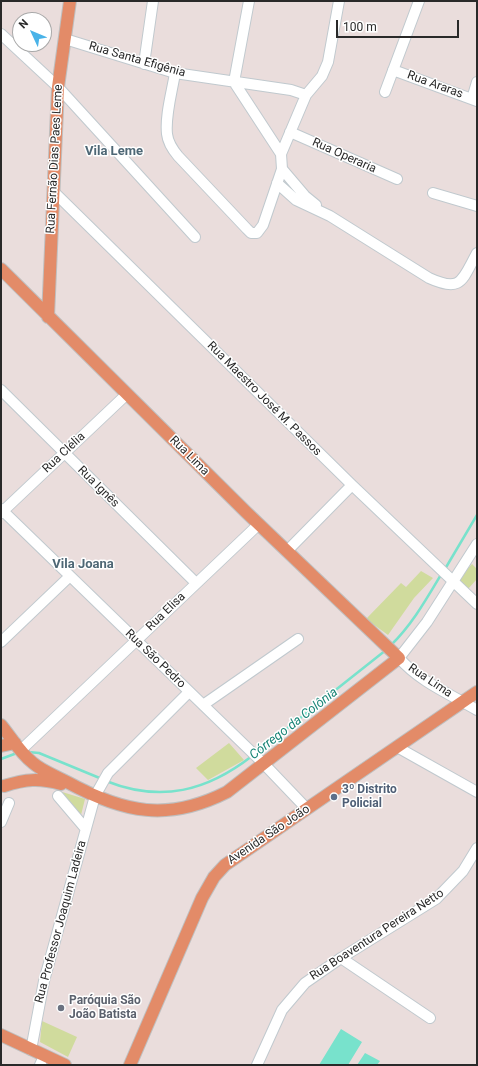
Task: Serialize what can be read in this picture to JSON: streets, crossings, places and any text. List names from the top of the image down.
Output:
{
  "streets": {
    "main road": ["Rua Fernão Dias Paes Leme", "Rua Lima", "Avenida São João"],
    "street": [
      "Rua Santa Efigênia",
      "Rua Araras",
      "Rua Operaria",
      "Rua Maestro José M. Passos",
      "Rua Clélia",
      "Rua Ignês",
      "Rua Elisa",
      "Rua São Pedro",
      "Rua Professor Joaquim Ladeira",
      "Rua Boaventura Pereira Netto"
    ]
  },
  "crossings": [
    ["Rua Santa Efigênia", "Rua Fernão Dias Paes Leme"],
    ["Rua Fernão Dias Paes Leme", "Rua Maestro José M. Passos"],
    ["Rua Fernão Dias Paes Leme", "Rua Lima"],
    ["Rua Clélia", "Rua Lima"],
    ["Rua Clélia", "Rua Ignês"],
    ["Rua Clélia", "Rua São Pedro"],
    ["Rua Lima", "Rua Elisa"],
    ["Rua Lima", "Avenida São João"],
    ["Rua Ignês", "Rua Elisa"],
    ["Rua Elisa", "Rua São Pedro"],
    ["Rua São Pedro", "Avenida São João"],
    ["Rua São Pedro", "Rua Professor Joaquim Ladeira"]
  ],
  "districts": ["Vila Leme", "Vila Joana"],
  "water": ["Córrego da Colônia"],
  "places": ["3º Distrito Policial", "Paróquia São João Batista"],
  "scale_bar": "100 m",
  "north": "top left"
}
